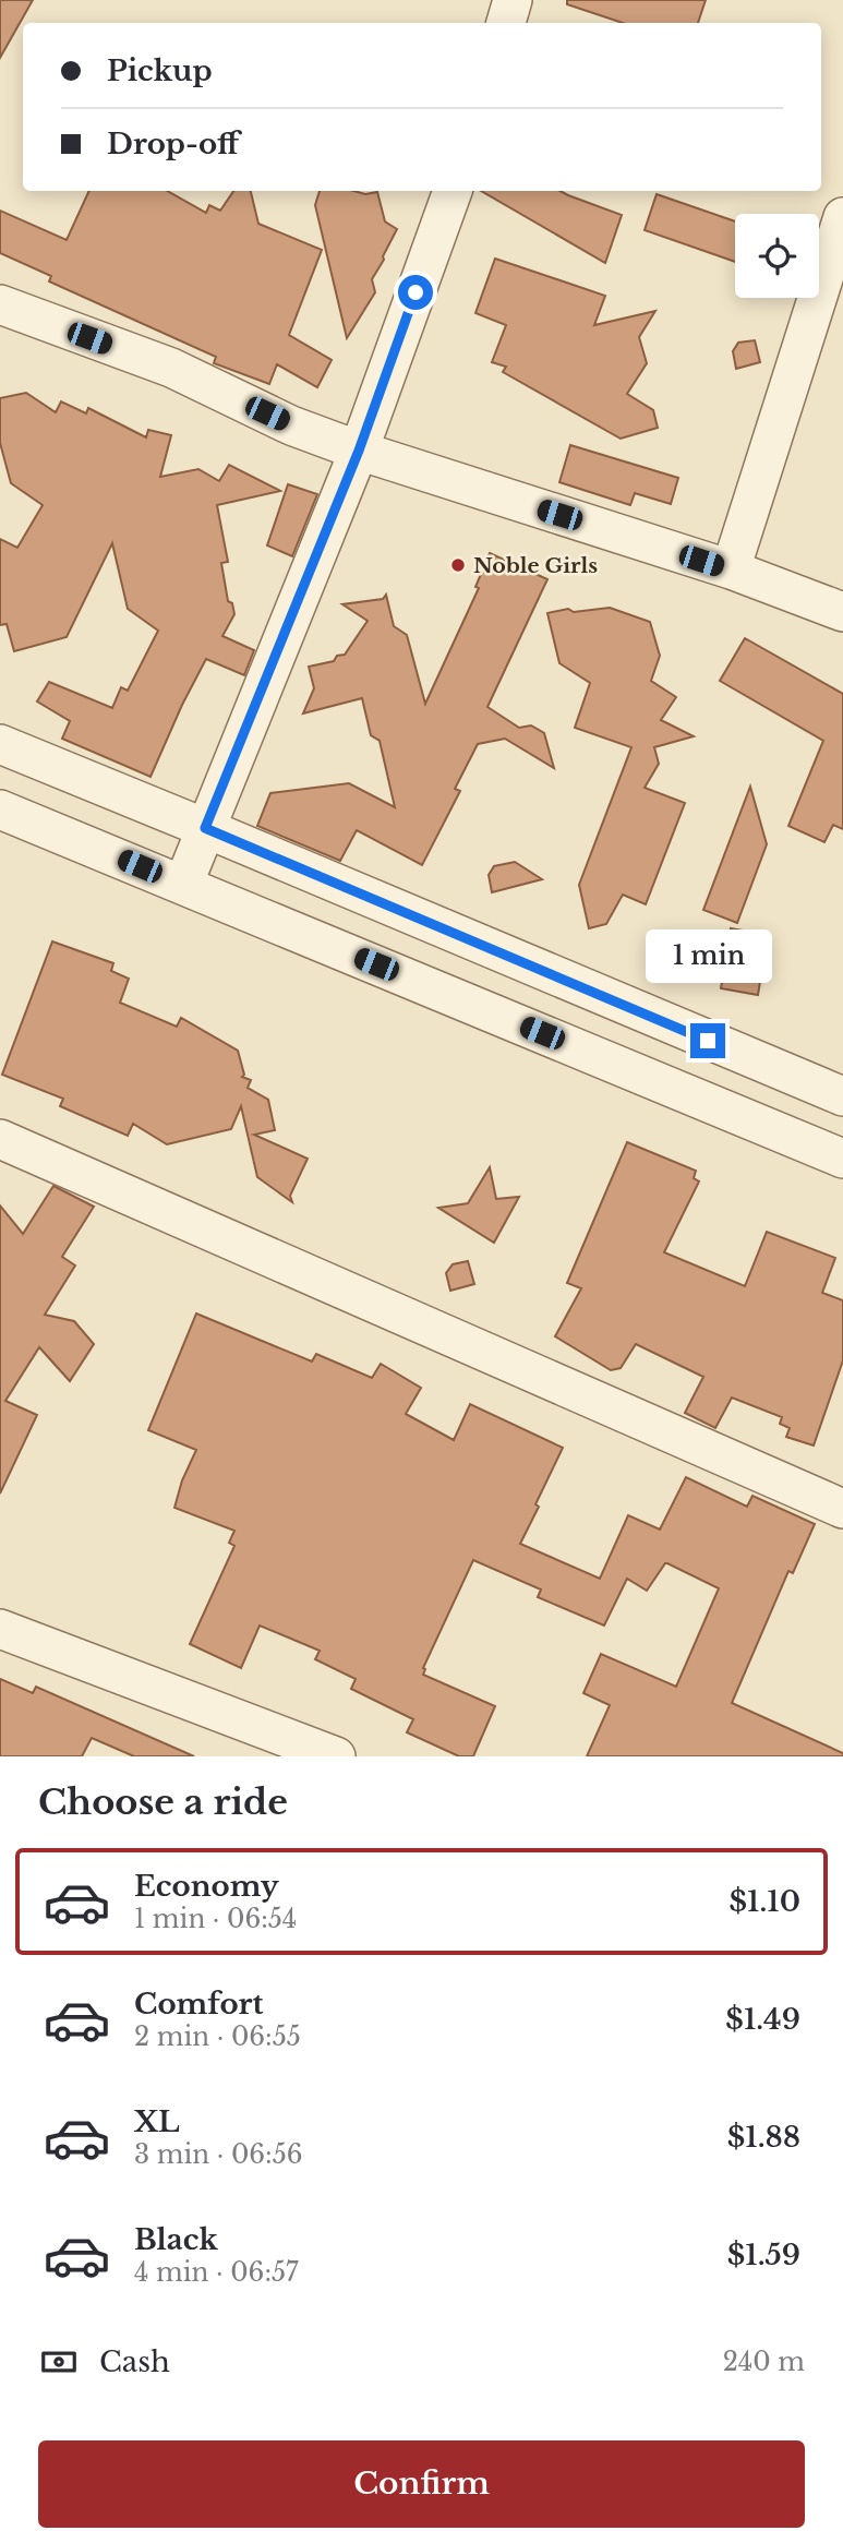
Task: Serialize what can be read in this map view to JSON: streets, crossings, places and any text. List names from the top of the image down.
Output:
{
  "places": ["Noble Girls"],
  "page": {
    "banner": ["Pickup", "Drop-off"],
    "bubble": "1 min",
    "heading": "Choose a ride",
    "list": [
      {
        "name": "Economy",
        "note": "1 min · 06:54",
        "value": "$1.10"
      },
      {
        "name": "Comfort",
        "note": "2 min · 06:55",
        "value": "$1.49"
      },
      {
        "name": "XL",
        "note": "3 min · 06:56",
        "value": "$1.88"
      },
      {
        "name": "Black",
        "note": "4 min · 06:57",
        "value": "$1.59"
      }
    ],
    "pay": ["Cash", "240 m"],
    "buttons": "Confirm"
  }
}
